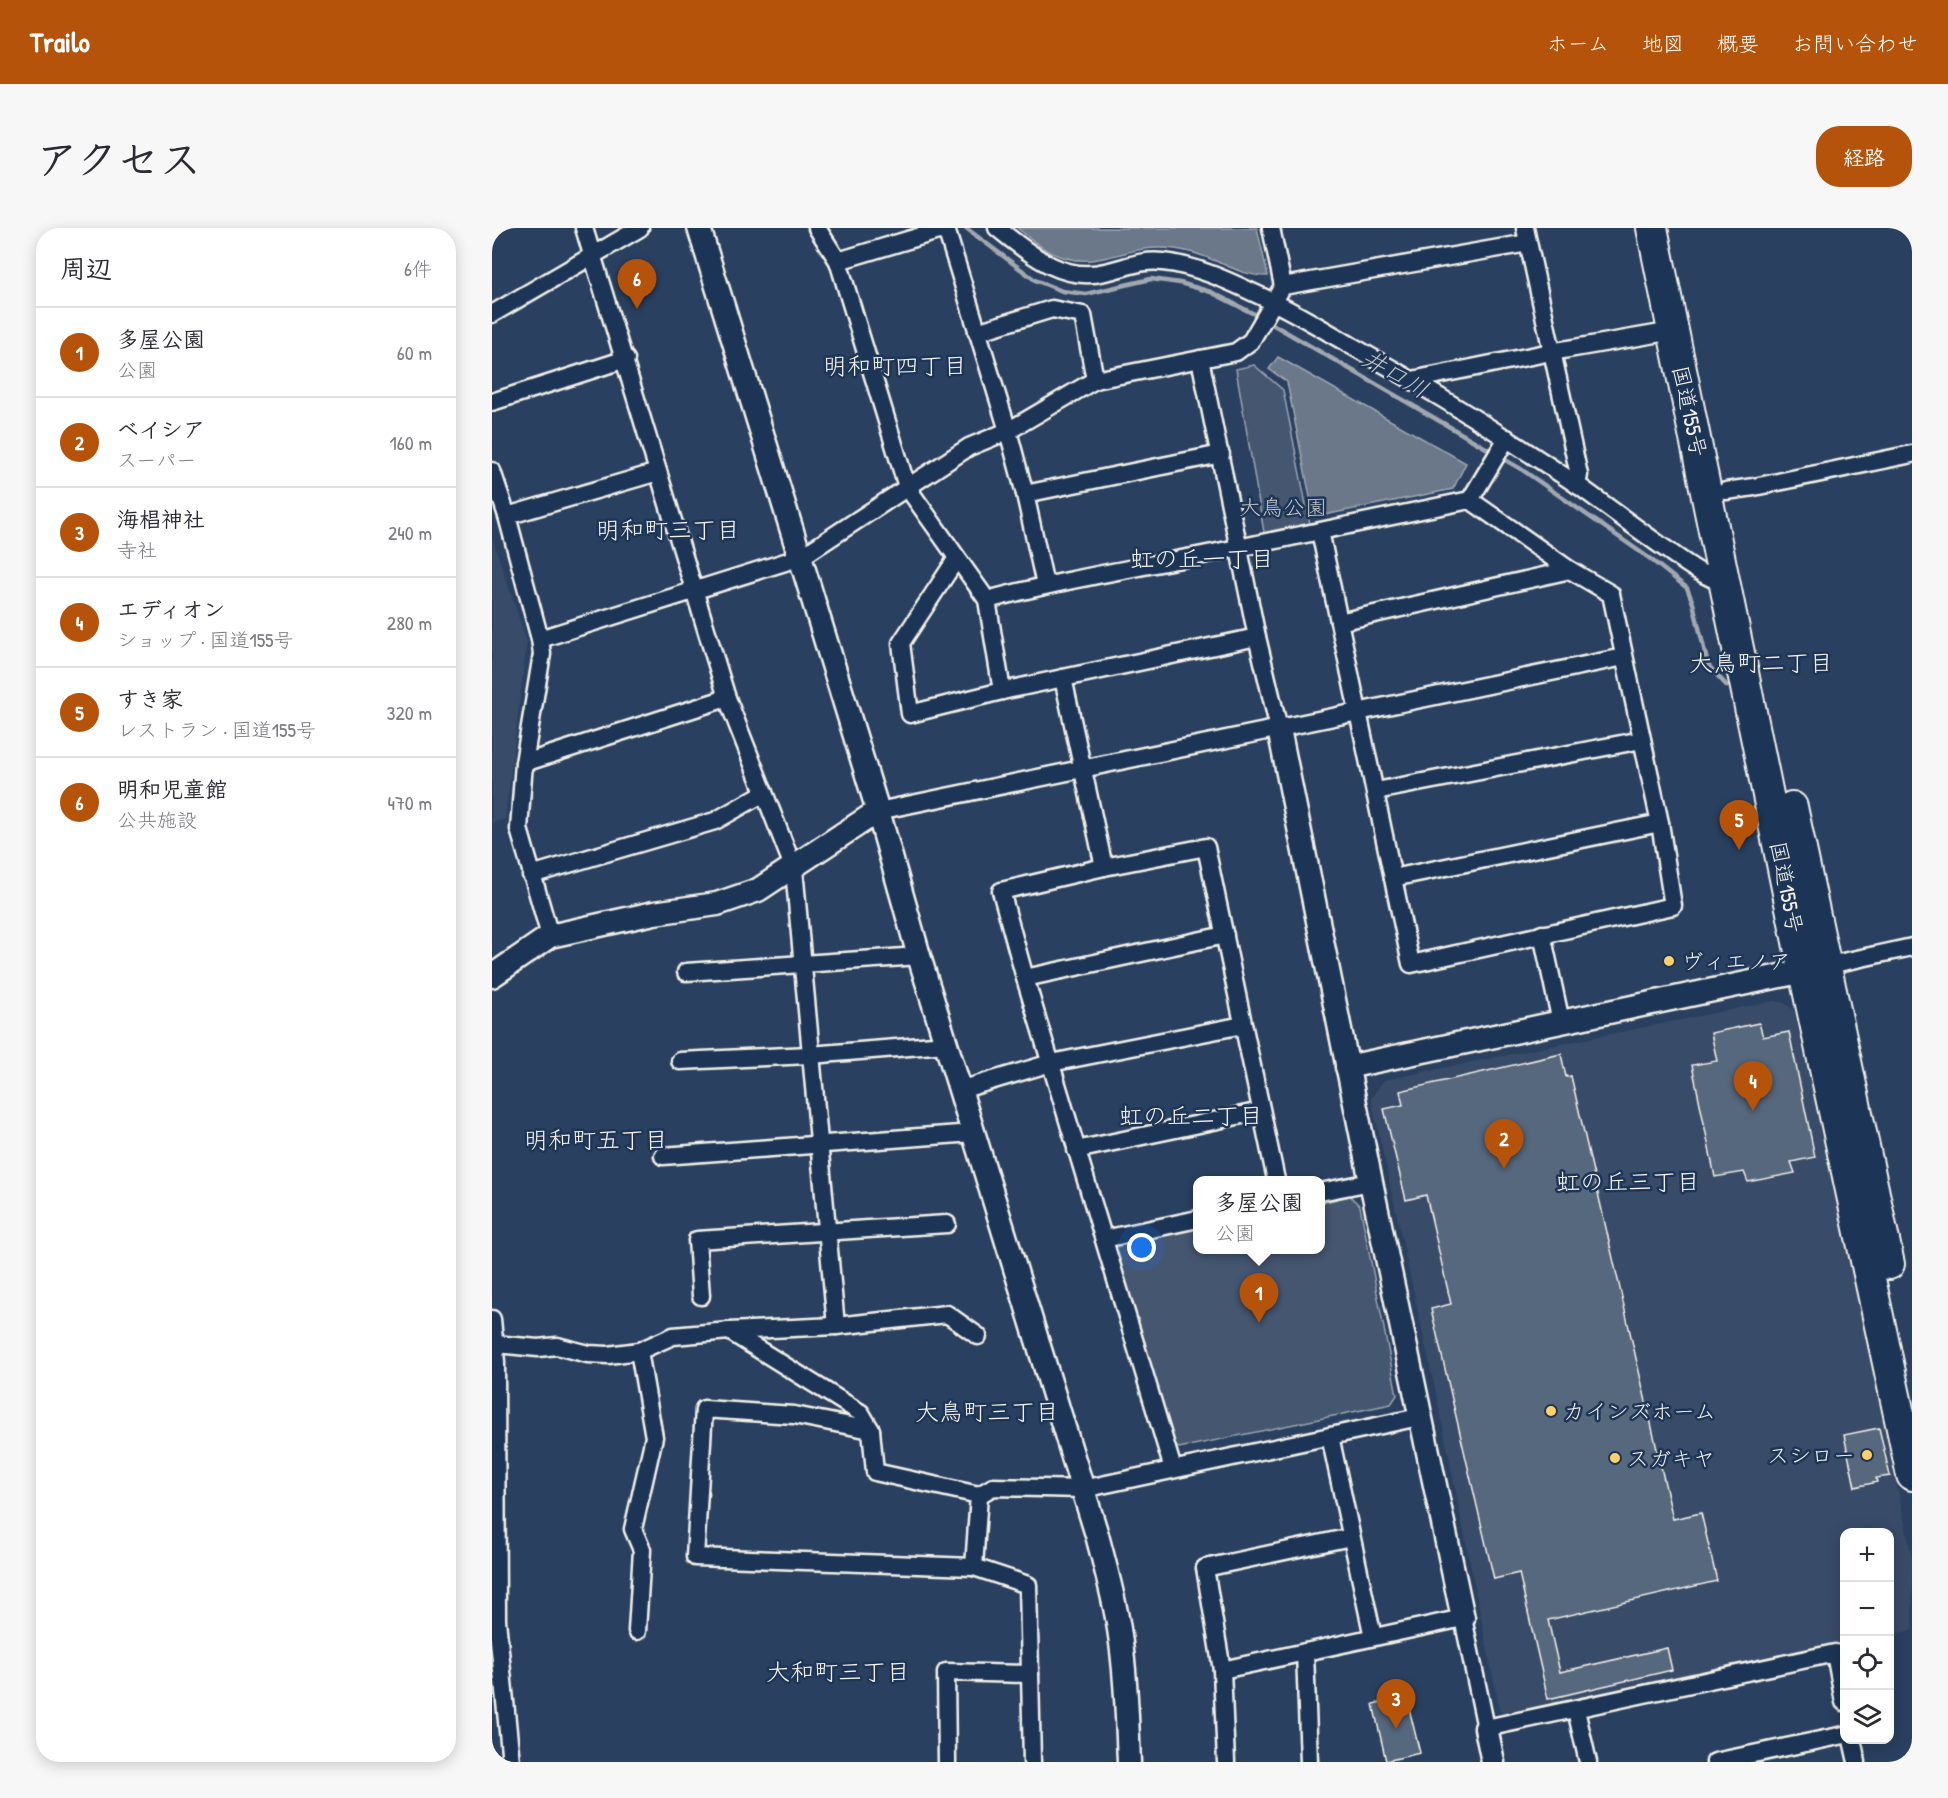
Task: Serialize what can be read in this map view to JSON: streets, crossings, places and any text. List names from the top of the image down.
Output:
{
  "streets": {
    "highway": ["国道155号"]
  },
  "districts": [
    "明和町四丁目",
    "明和町三丁目",
    "虹の丘一丁目",
    "大鳥町二丁目",
    "虹の丘二丁目",
    "明和町五丁目",
    "虹の丘三丁目",
    "大鳥町三丁目",
    "大和町三丁目"
  ],
  "water": ["井口川"],
  "parks": ["大鳥公園"],
  "places": [
    "ヴィエノア",
    "カインズホーム",
    "スシロー",
    "スガキヤ"
  ],
  "page": {
    "header": "Trailo",
    "nav": [
      "ホーム",
      "地図",
      "概要",
      "お問い合わせ"
    ],
    "title": "アクセス",
    "buttons": "経路",
    "heading": ["周辺", "6件"],
    "pins": [
      "6",
      "5",
      "4",
      "2",
      "1",
      "3"
    ],
    "list": [
      {
        "mark": "1",
        "name": "多屋公園",
        "note": "公園",
        "value": "60 m"
      },
      {
        "mark": "2",
        "name": "ベイシア",
        "note": "スーパー",
        "value": "160 m"
      },
      {
        "mark": "3",
        "name": "海椙神社",
        "note": "寺社",
        "value": "240 m"
      },
      {
        "mark": "4",
        "name": "エディオン",
        "note": "ショップ · 国道155号",
        "value": "280 m"
      },
      {
        "mark": "5",
        "name": "すき家",
        "note": "レストラン · 国道155号",
        "value": "320 m"
      },
      {
        "mark": "6",
        "name": "明和児童館",
        "note": "公共施設",
        "value": "470 m"
      }
    ],
    "popup": ["多屋公園", "公園"],
    "map_buttons": ["+", "−"]
  }
}
